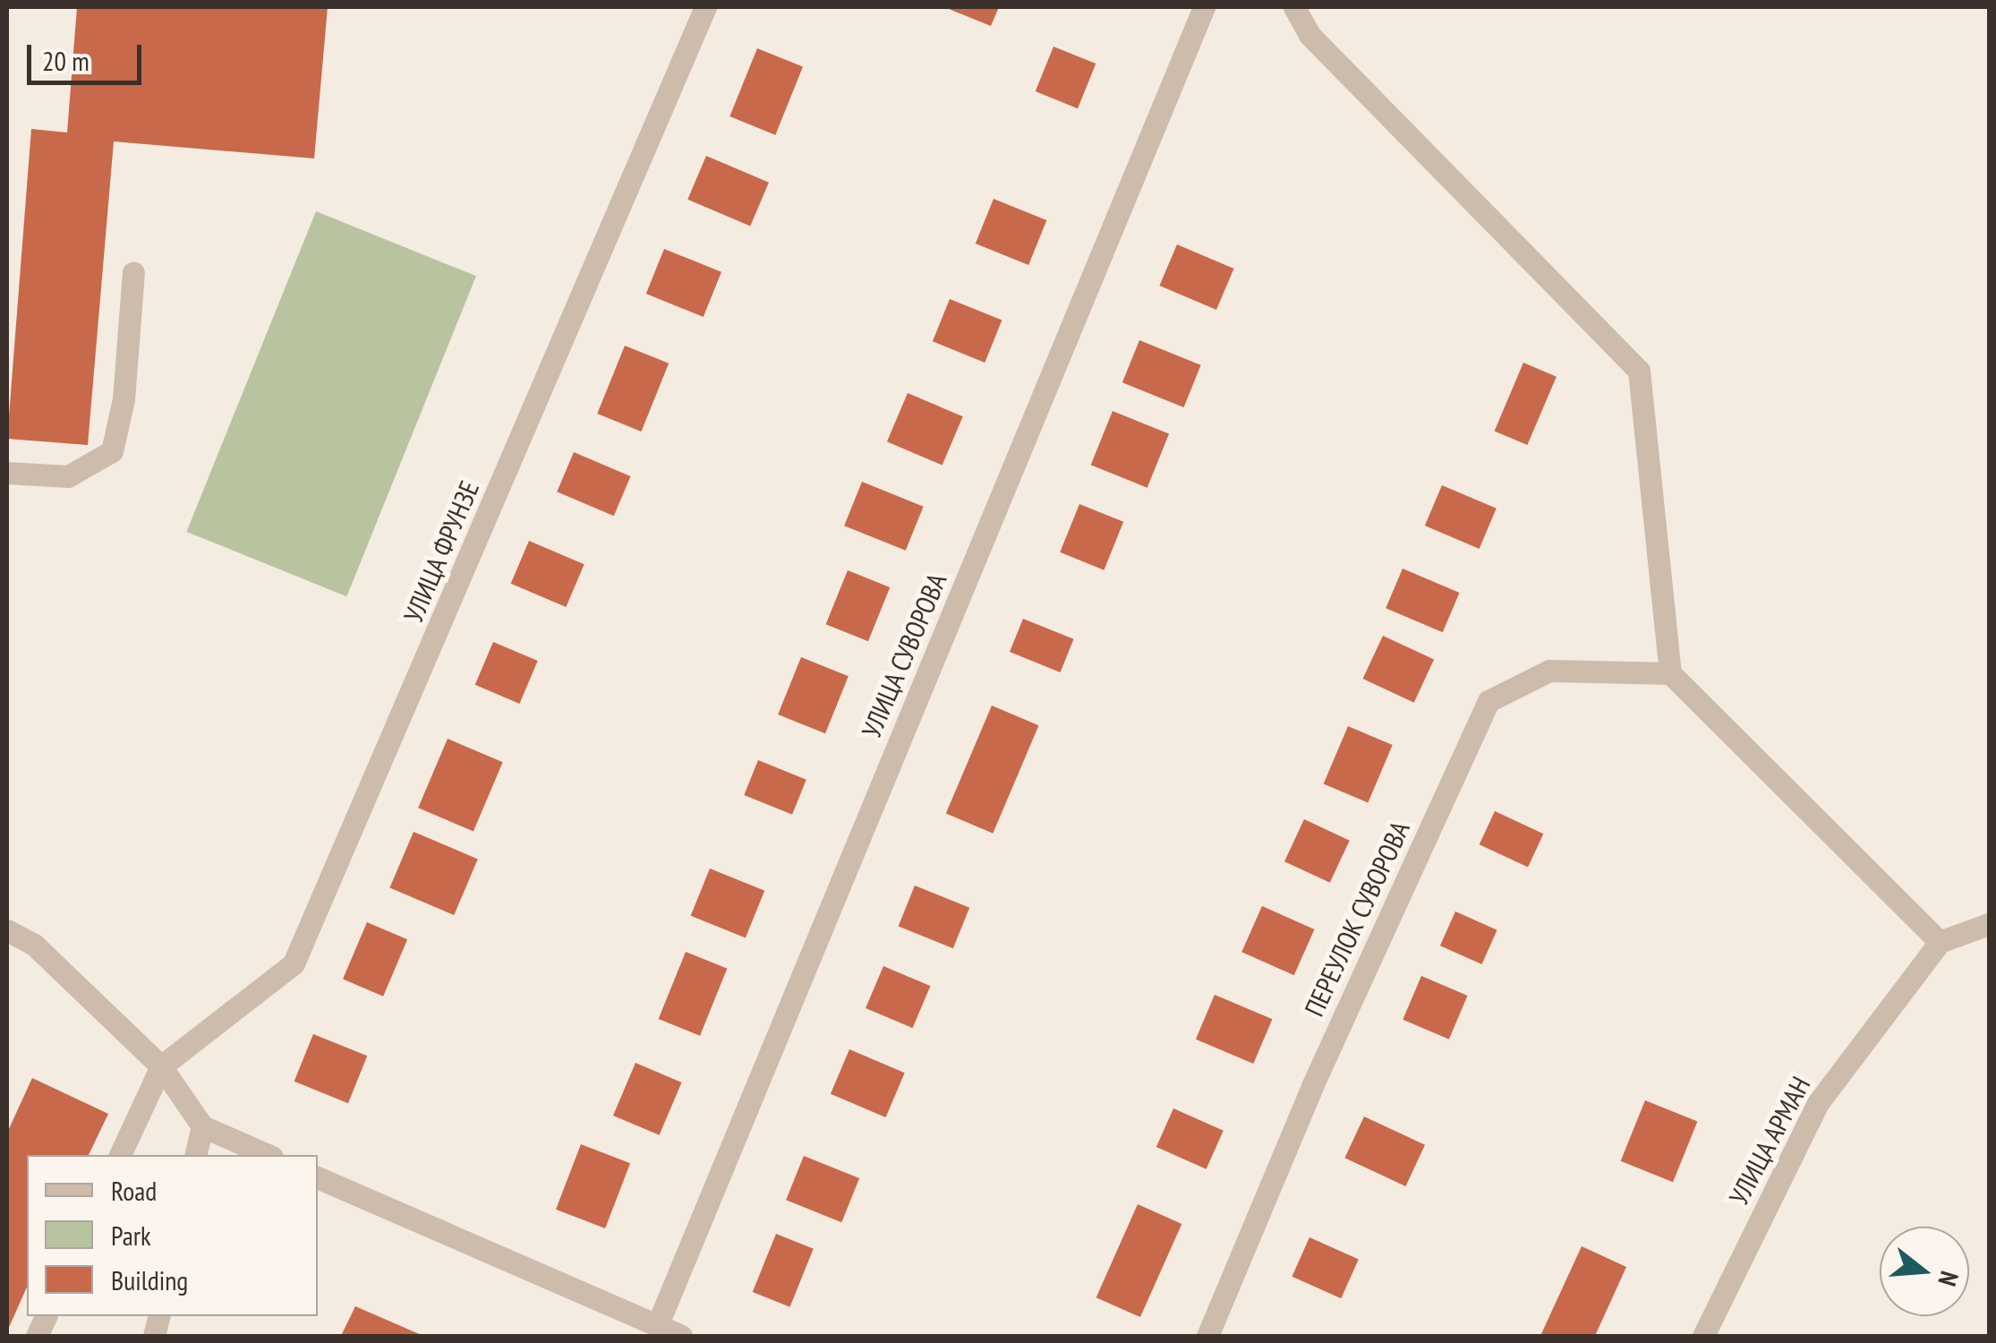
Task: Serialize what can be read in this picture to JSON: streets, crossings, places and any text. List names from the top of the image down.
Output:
{
  "streets": {
    "street": [
      "УЛИЦА ФРУНЗЕ",
      "УЛИЦА СУВОРОВА",
      "ПЕРЕУЛОК СУВОРОВА",
      "УЛИЦА АРМАН"
    ]
  },
  "legend": ["Road", "Park", "Building"],
  "scale_bar": "20 m",
  "north": "right"
}
